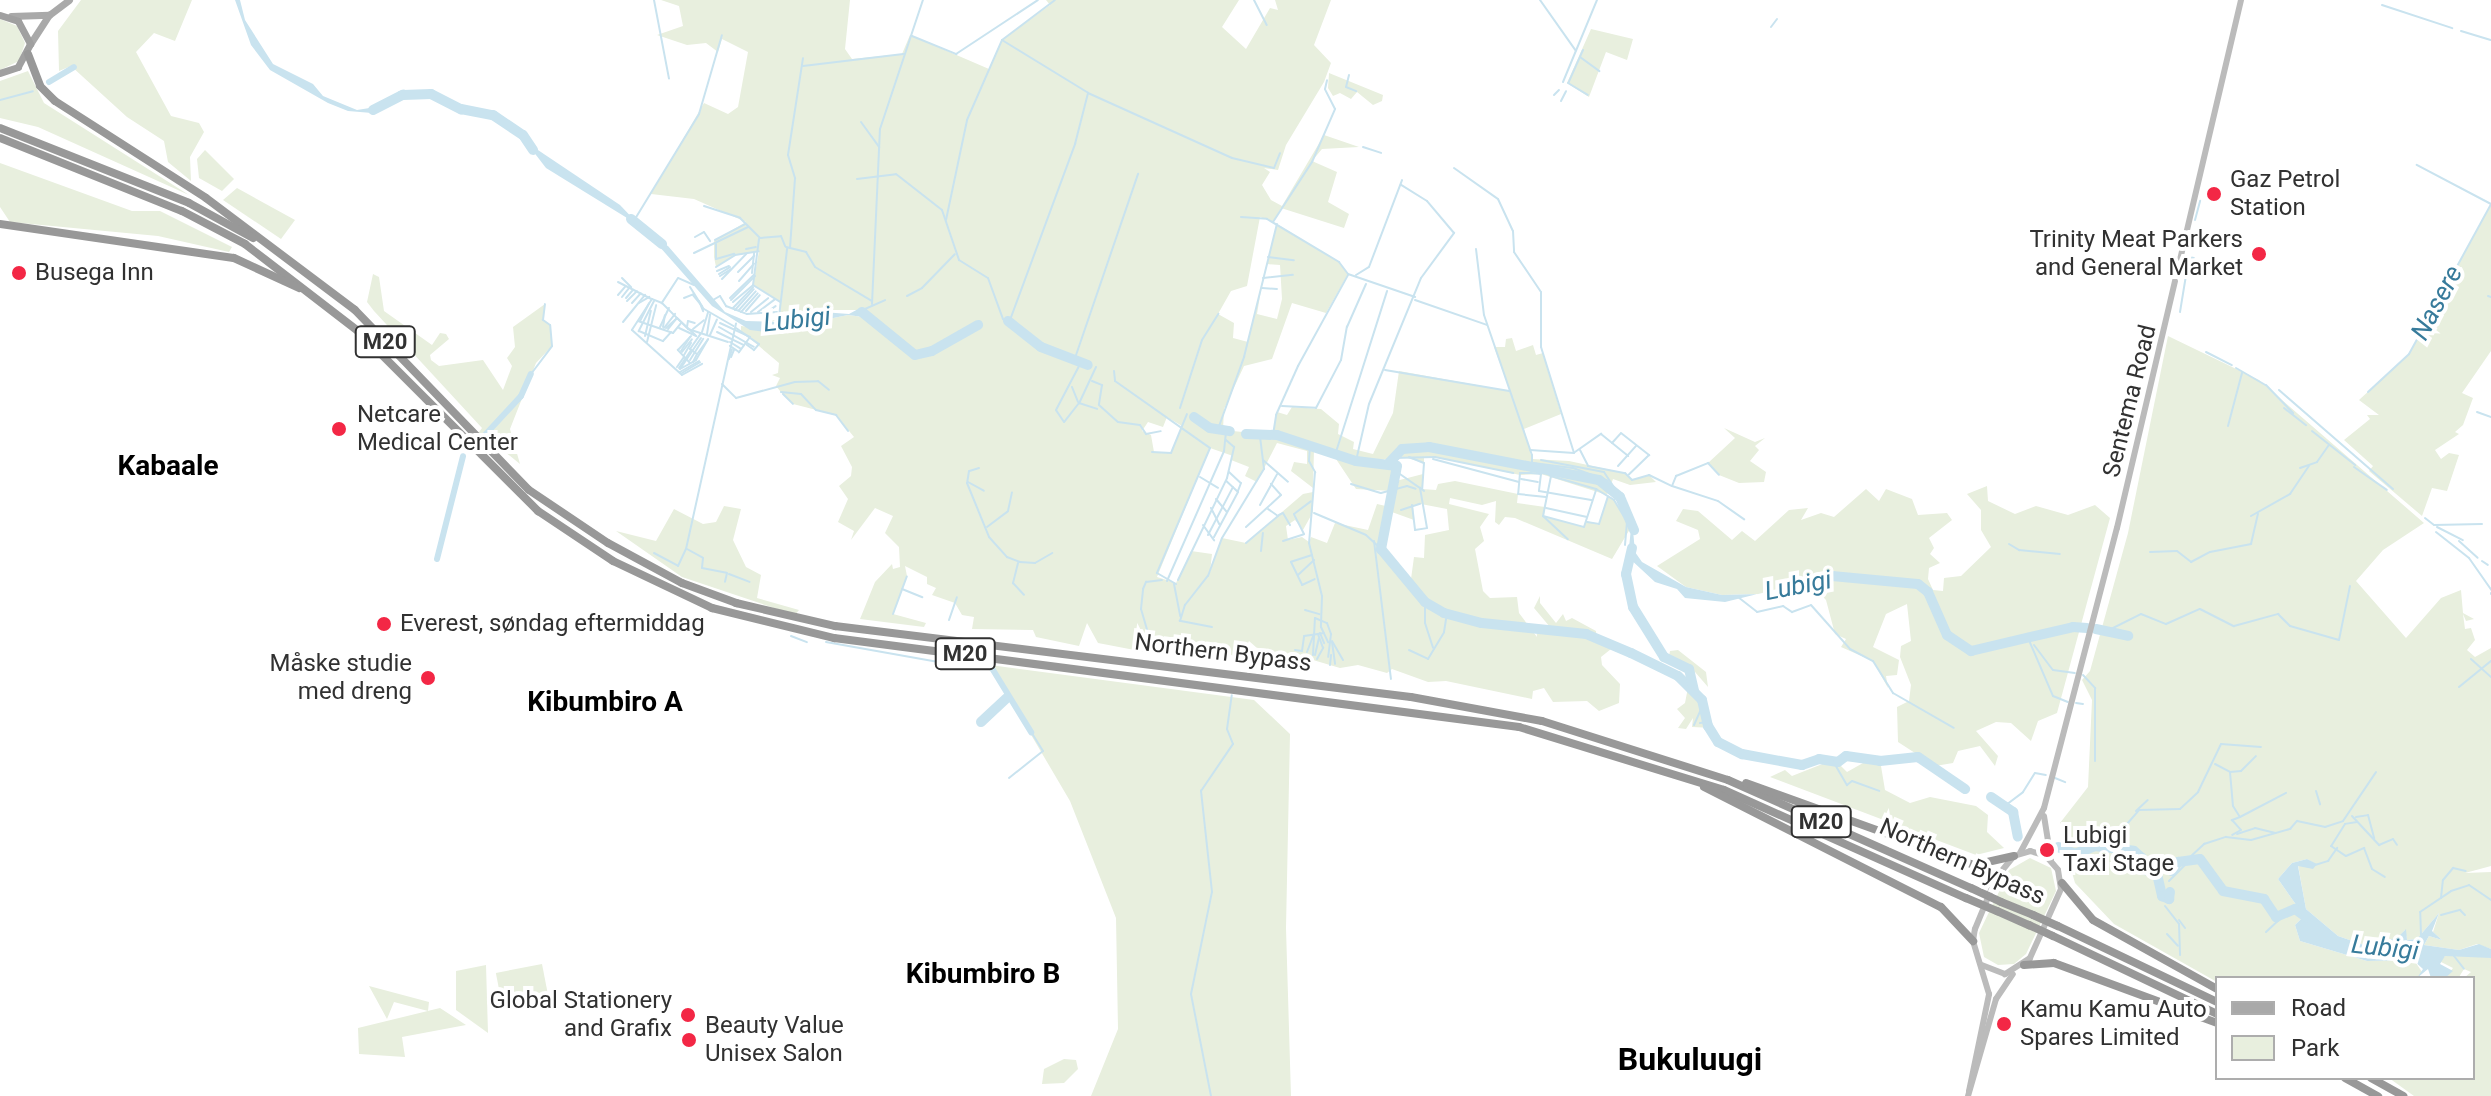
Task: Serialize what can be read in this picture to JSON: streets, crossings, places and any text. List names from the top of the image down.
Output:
{
  "streets": {
    "highway": ["M20", "Northern Bypass"],
    "main road": ["Sentema Road"]
  },
  "districts": [
    "Kabaale",
    "Kibumbiro A",
    "Kibumbiro B",
    "Bukuluugi"
  ],
  "water": ["Nasere", "Lubigi"],
  "places": [
    "Gaz Petrol Station",
    "Trinity Meat Parkers and General Market",
    "Busega Inn",
    "Netcare Medical Center",
    "Everest, søndag eftermiddag",
    "Måske studie med dreng",
    "Lubigi Taxi Stage",
    "Global Stationery and Grafix",
    "Kamu Kamu Auto Spares Limited",
    "Beauty Value Unisex Salon"
  ],
  "legend": ["Road", "Park"]
}
